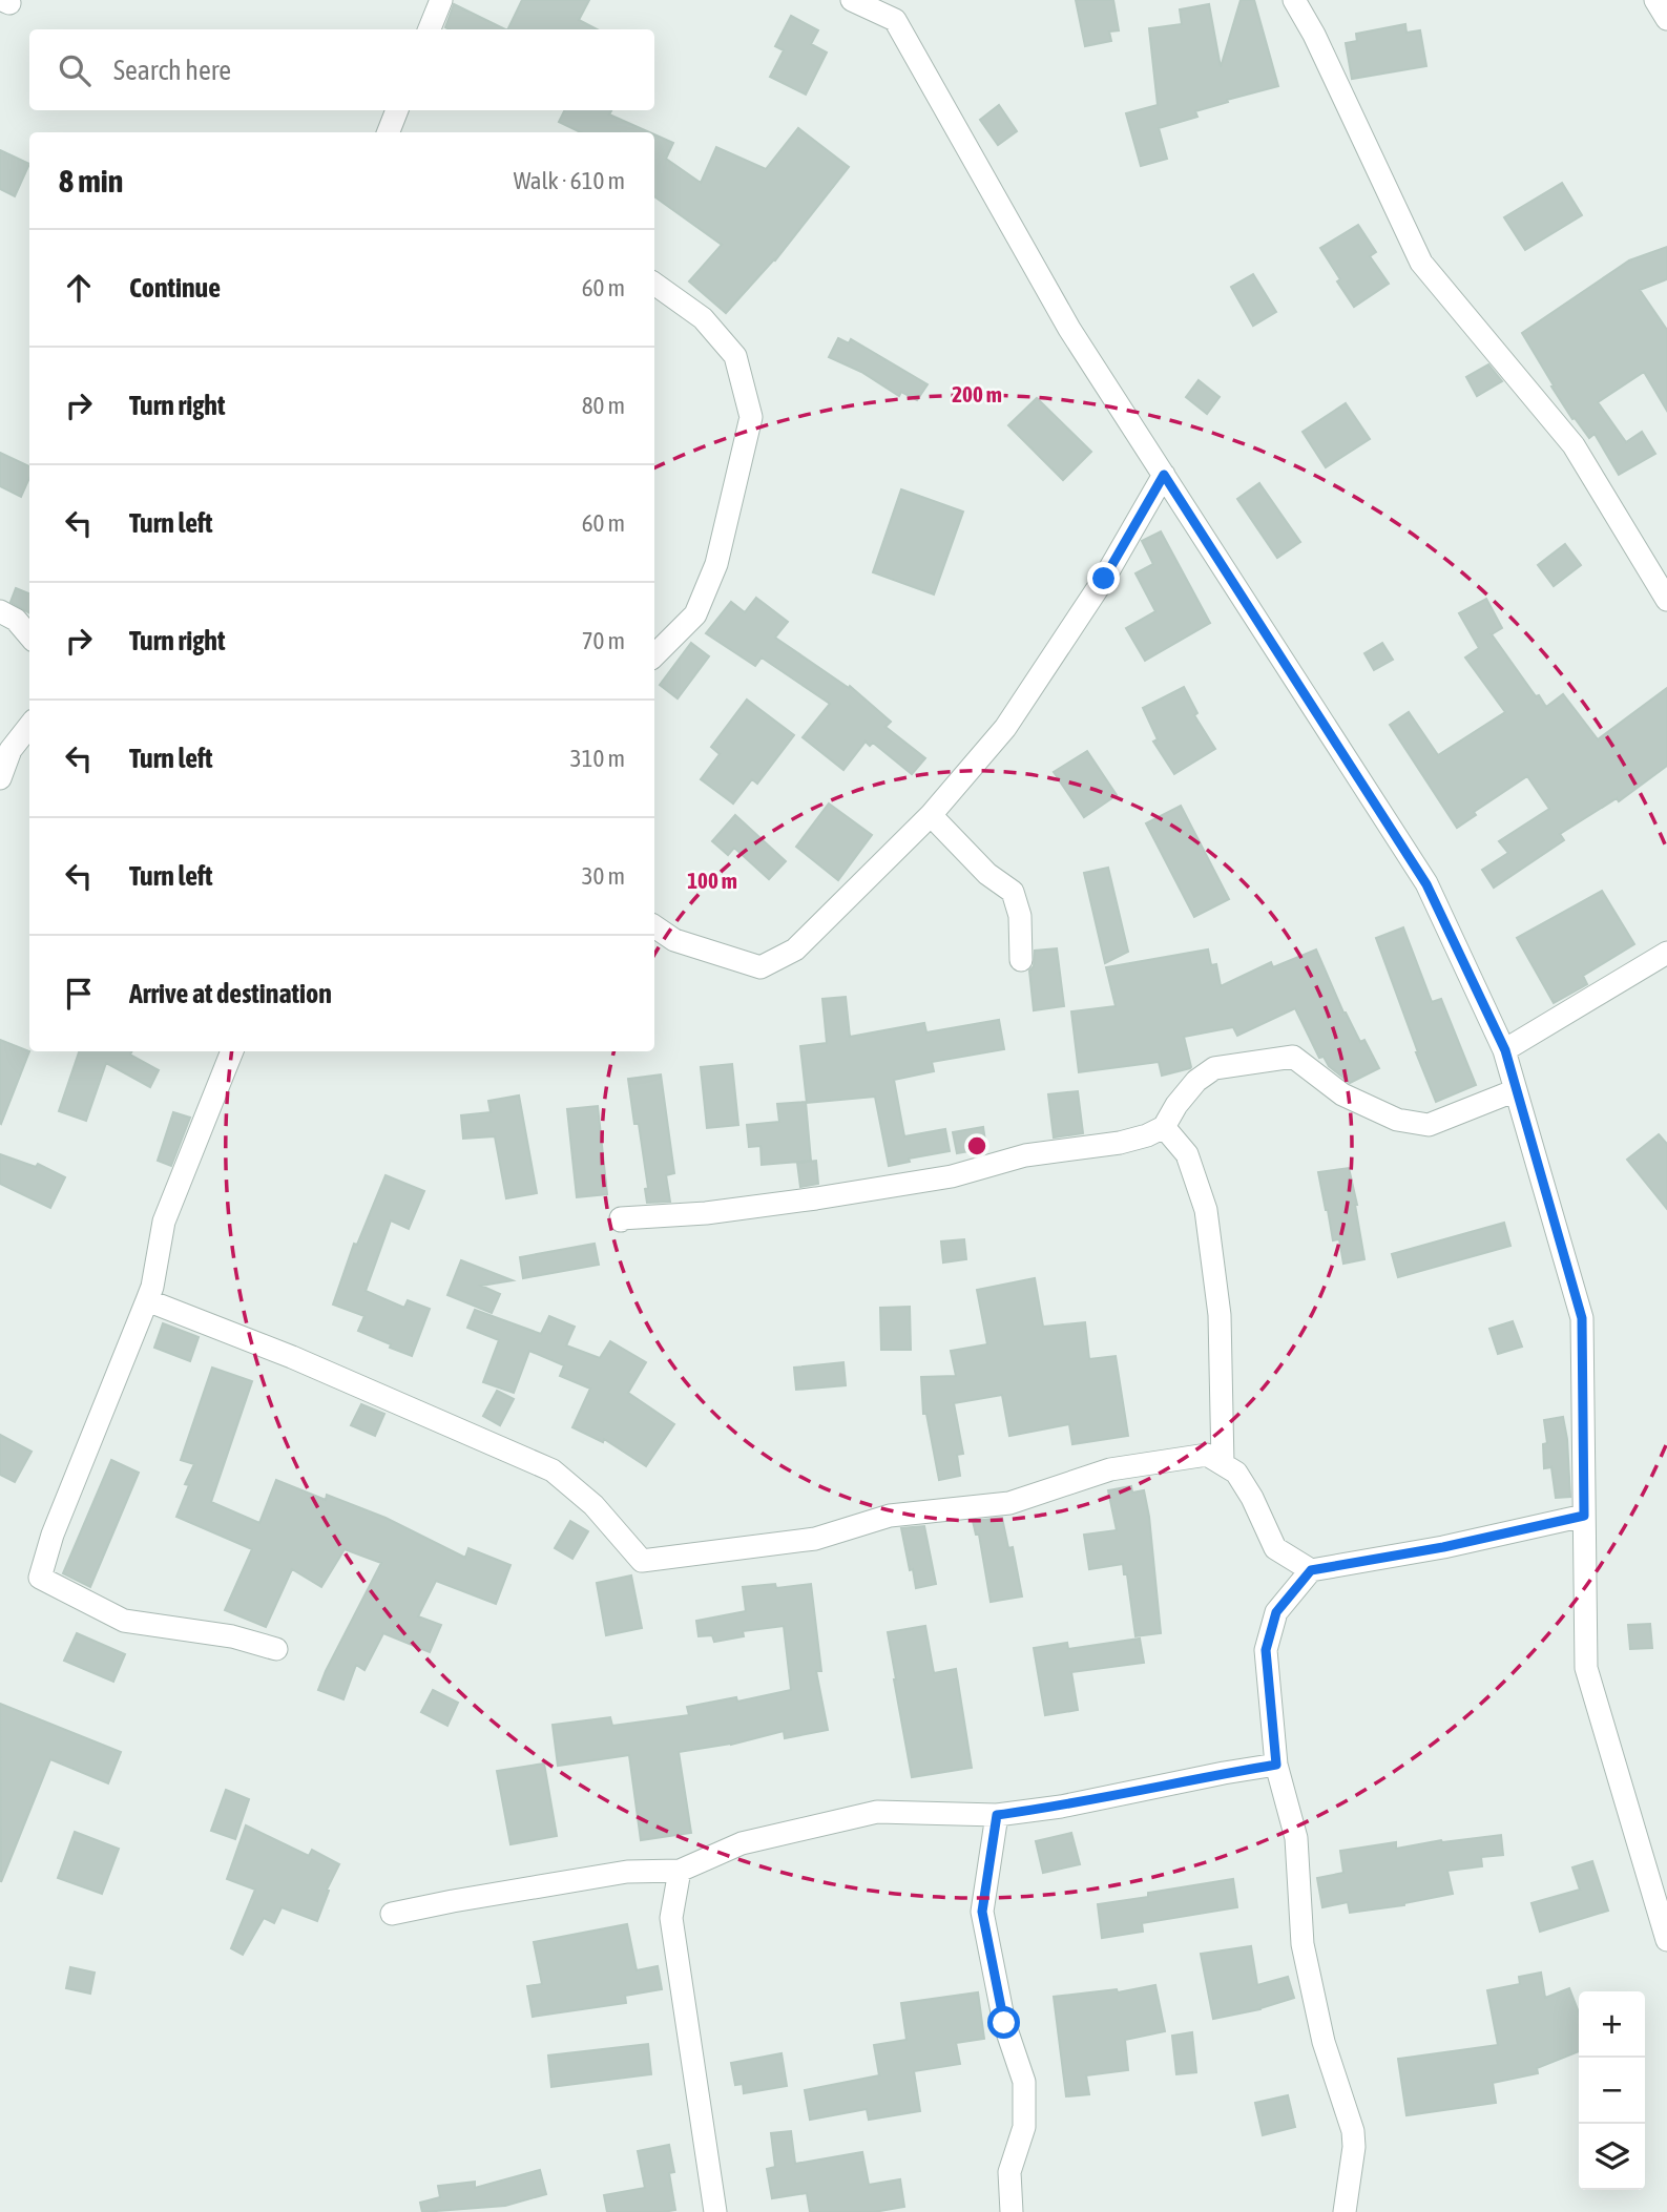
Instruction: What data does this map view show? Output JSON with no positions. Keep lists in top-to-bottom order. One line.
{"page":{"search":"Search here","heading":["8 min","Walk · 610 m"],"list":[["Continue","60 m"],["Turn right","80 m"],["Turn left","60 m"],["Turn right","70 m"],["Turn left","310 m"],["Turn left","30 m"],"Arrive at destination"],"map_buttons":["+","−"]},"rings":["200 m","100 m"]}
